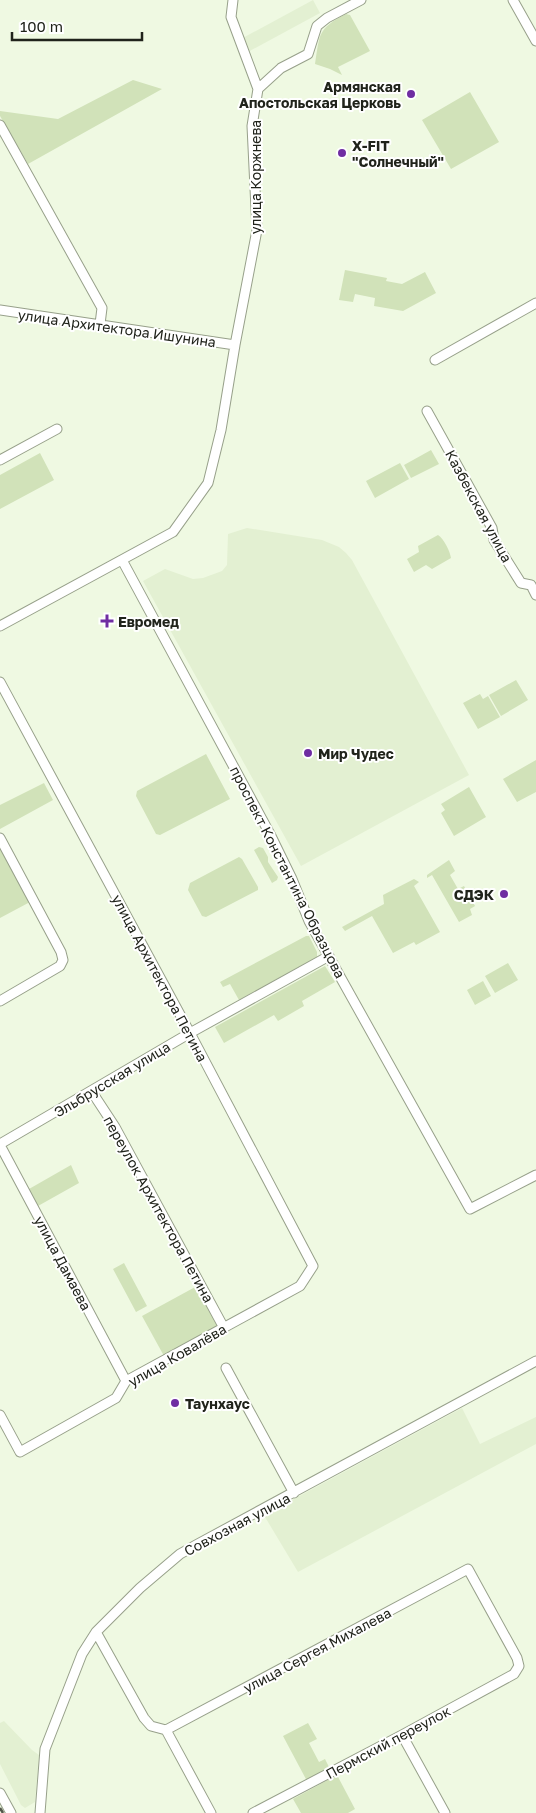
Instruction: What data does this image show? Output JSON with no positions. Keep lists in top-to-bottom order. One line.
{"streets":{"street":["улица Коржнева","улица Архитектора Ишунина","Казбекская улица","проспект Константина Образцова","улица Архитектора Петина","Эльбрусская улица","переулок Архитектора Петина","улица Дамаева","улица Ковалёва","Совхозная улица","улица Сергея Михалева","Пермский переулок"]},"crossings":[["улица Коржнева","улица Архитектора Ишунина"],["улица Коржнева","проспект Константина Образцова"],["проспект Константина Образцова","Эльбрусская улица"],["улица Архитектора Петина","Эльбрусская улица"],["улица Архитектора Петина","улица Ковалёва"],["Эльбрусская улица","переулок Архитектора Петина"],["Эльбрусская улица","улица Дамаева"],["переулок Архитектора Петина","улица Ковалёва"],["улица Дамаева","улица Ковалёва"],["улица Сергея Михалева","Пермский переулок"]],"places":{"other":["Армянская Апостольская Церковь","X-FIT \"Солнечный\"","Мир Чудес","СДЭК","Таунхаус"],"health":["Евромед"]},"scale_bar":"100 m"}
